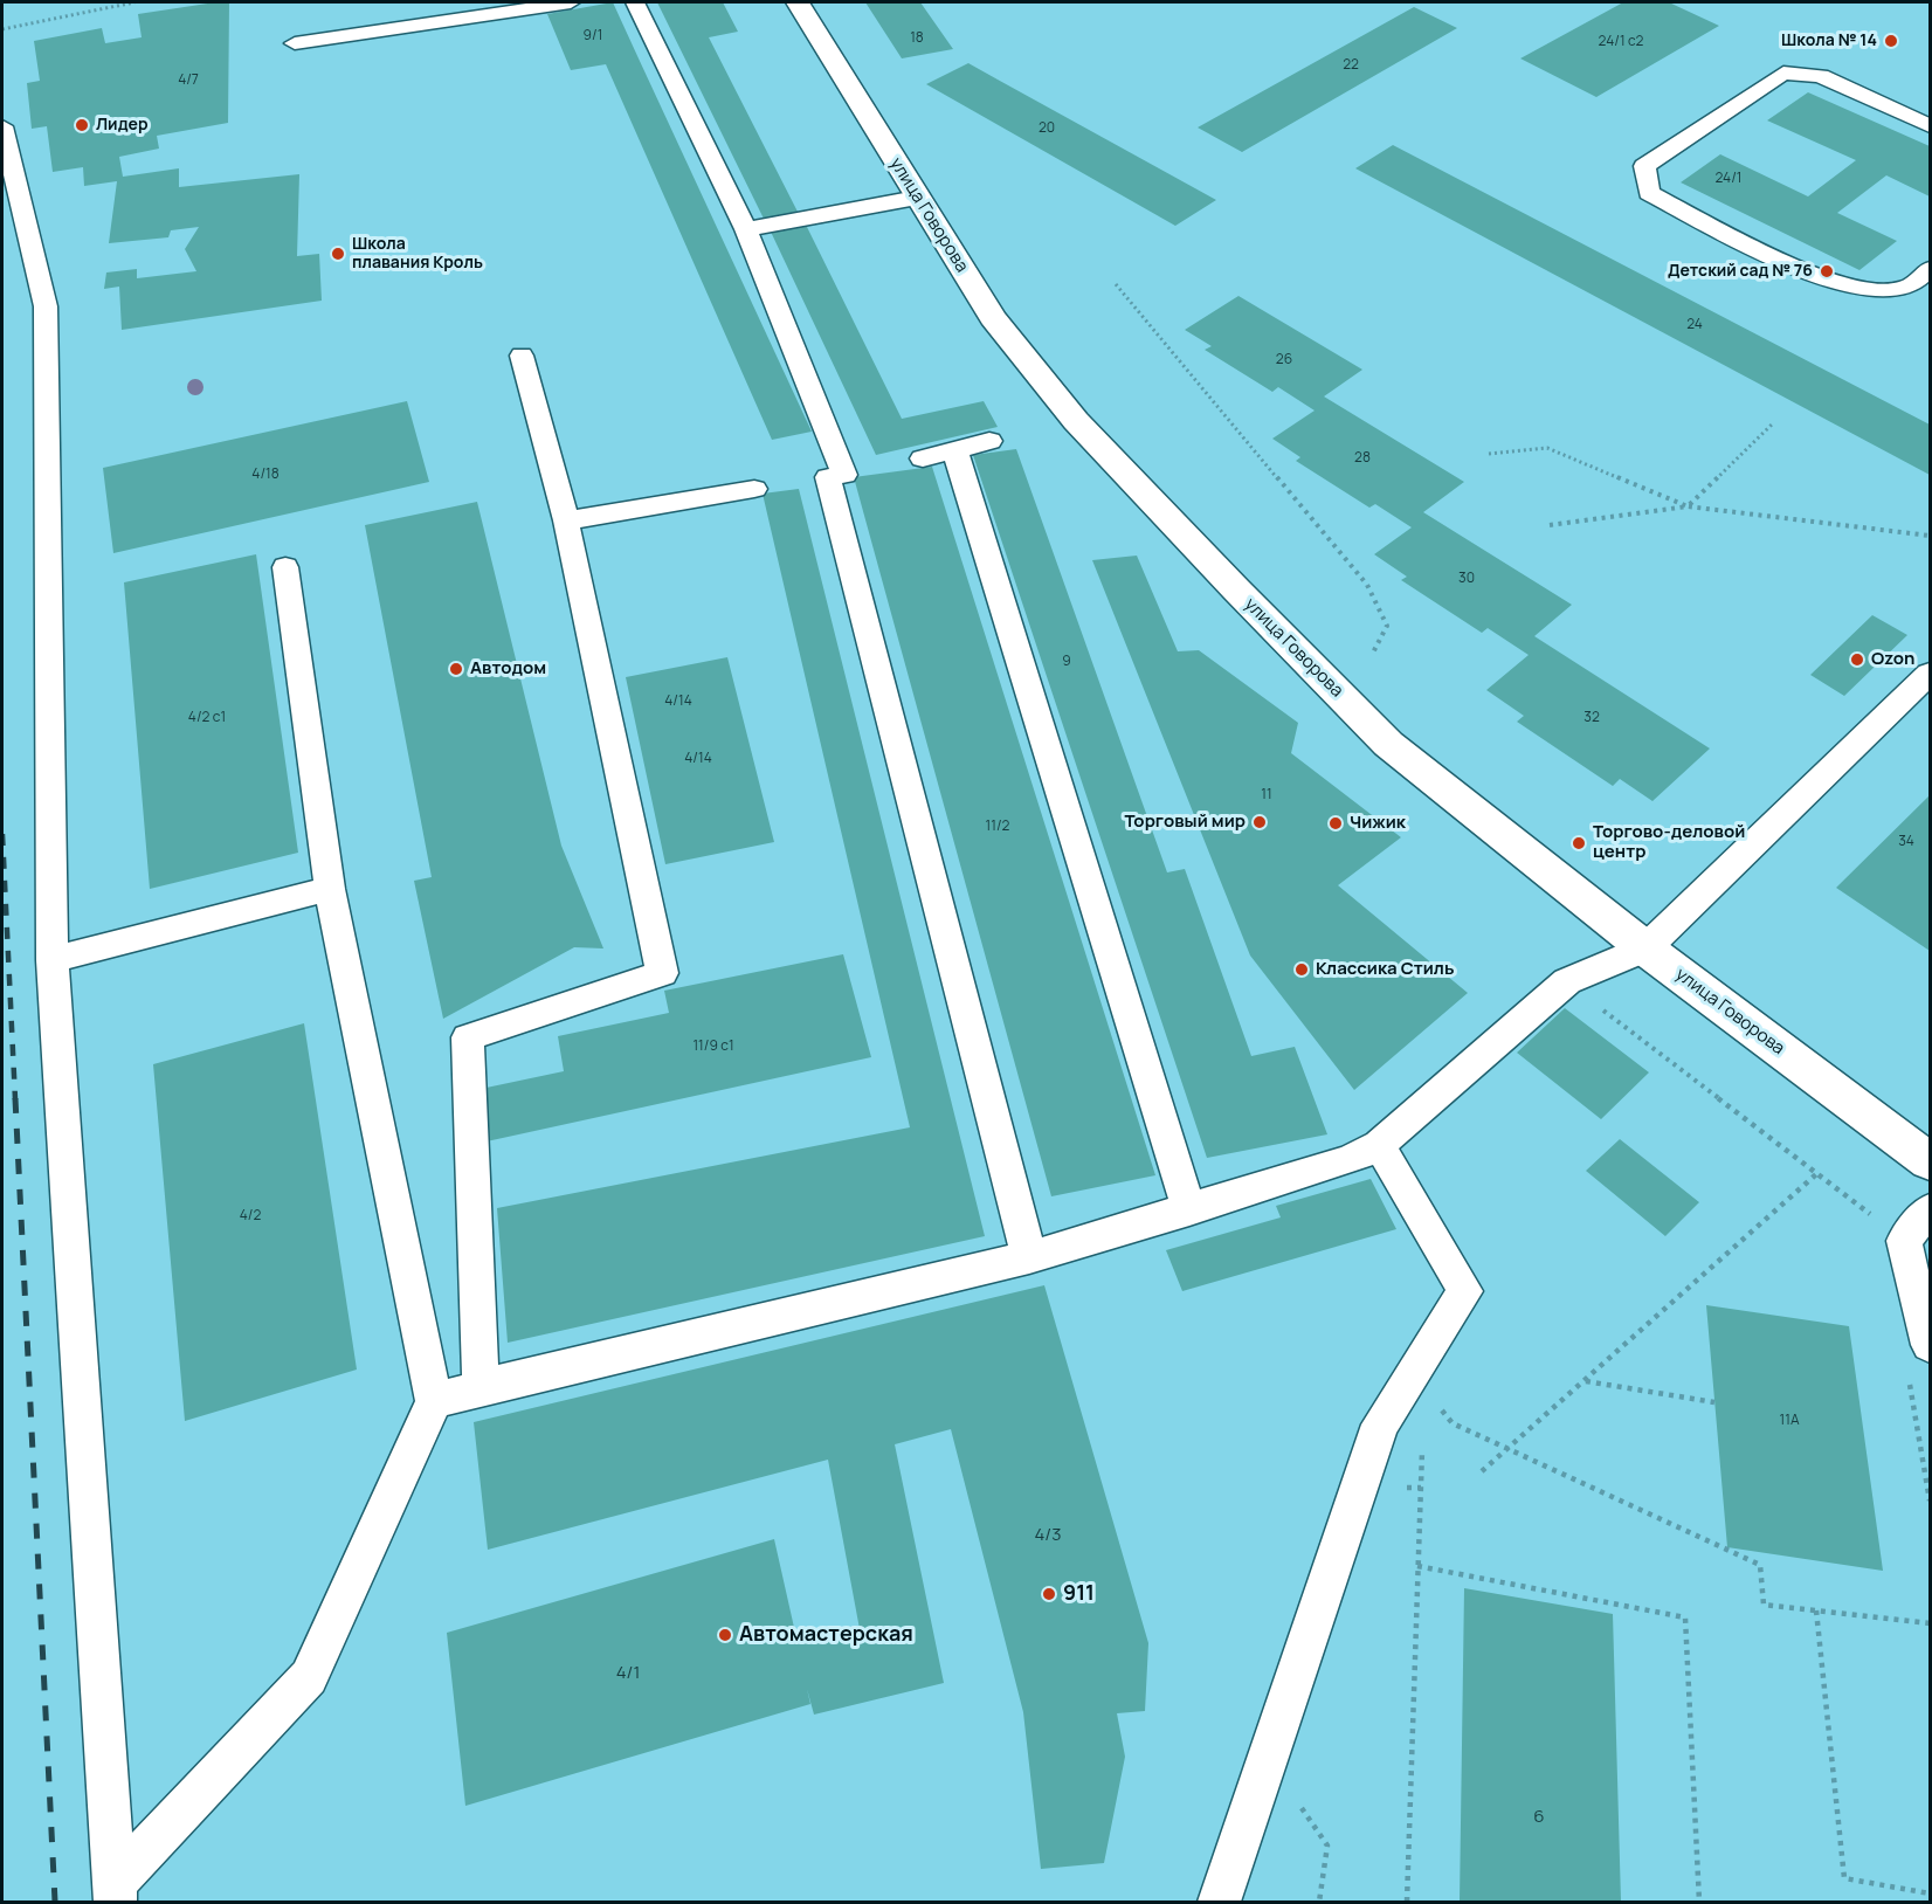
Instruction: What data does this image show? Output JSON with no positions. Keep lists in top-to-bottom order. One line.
{"streets":{"street":["улица Говорова"]},"places":["Школа № 14","Лидер","Школа плавания Кроль","Детский сад № 76","Ozon","Автодом","Торговый мир","Чижик","Торгово-деловой центр","Классика Стиль","911","Автомастерская"],"house_numbers":["9/1","18","24/1 с2","22","4/7","20","24/1","24","26","28","4/18","30","9","4/14","4/2 с1","32","4/14","11","11/2","34","11/9 с1","4/2","11А","4/3","4/1","6"]}
